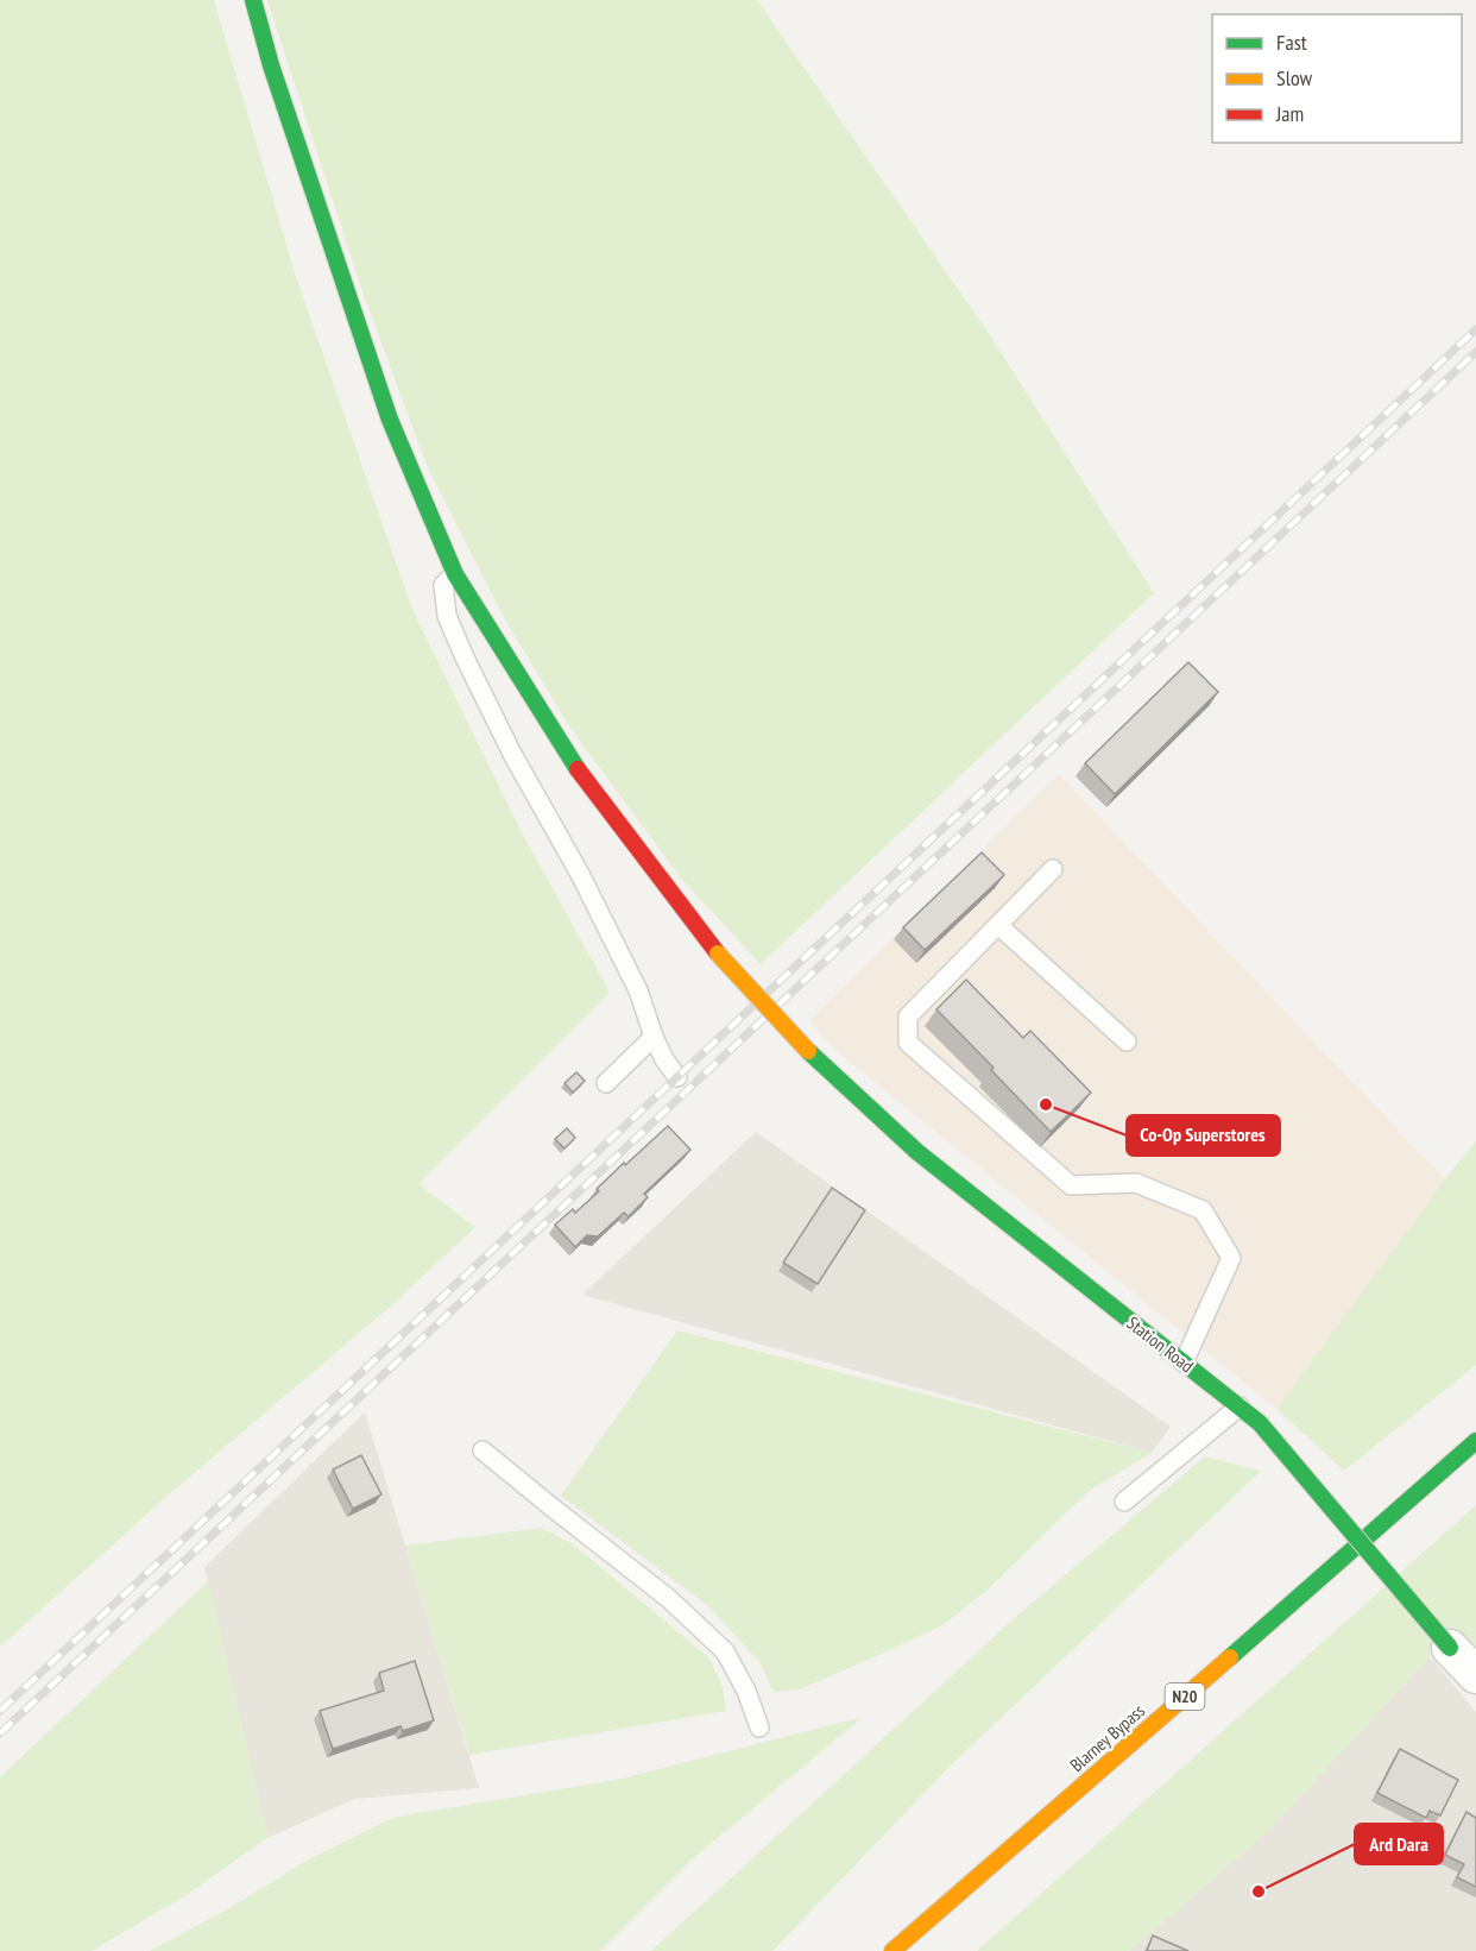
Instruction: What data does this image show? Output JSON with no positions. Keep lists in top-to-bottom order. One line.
{"streets":{"main road":["Station Road","N20","Blarney Bypass"]},"places":["Co-Op Superstores","Ard Dara"],"legend":["Fast","Slow","Jam"]}
